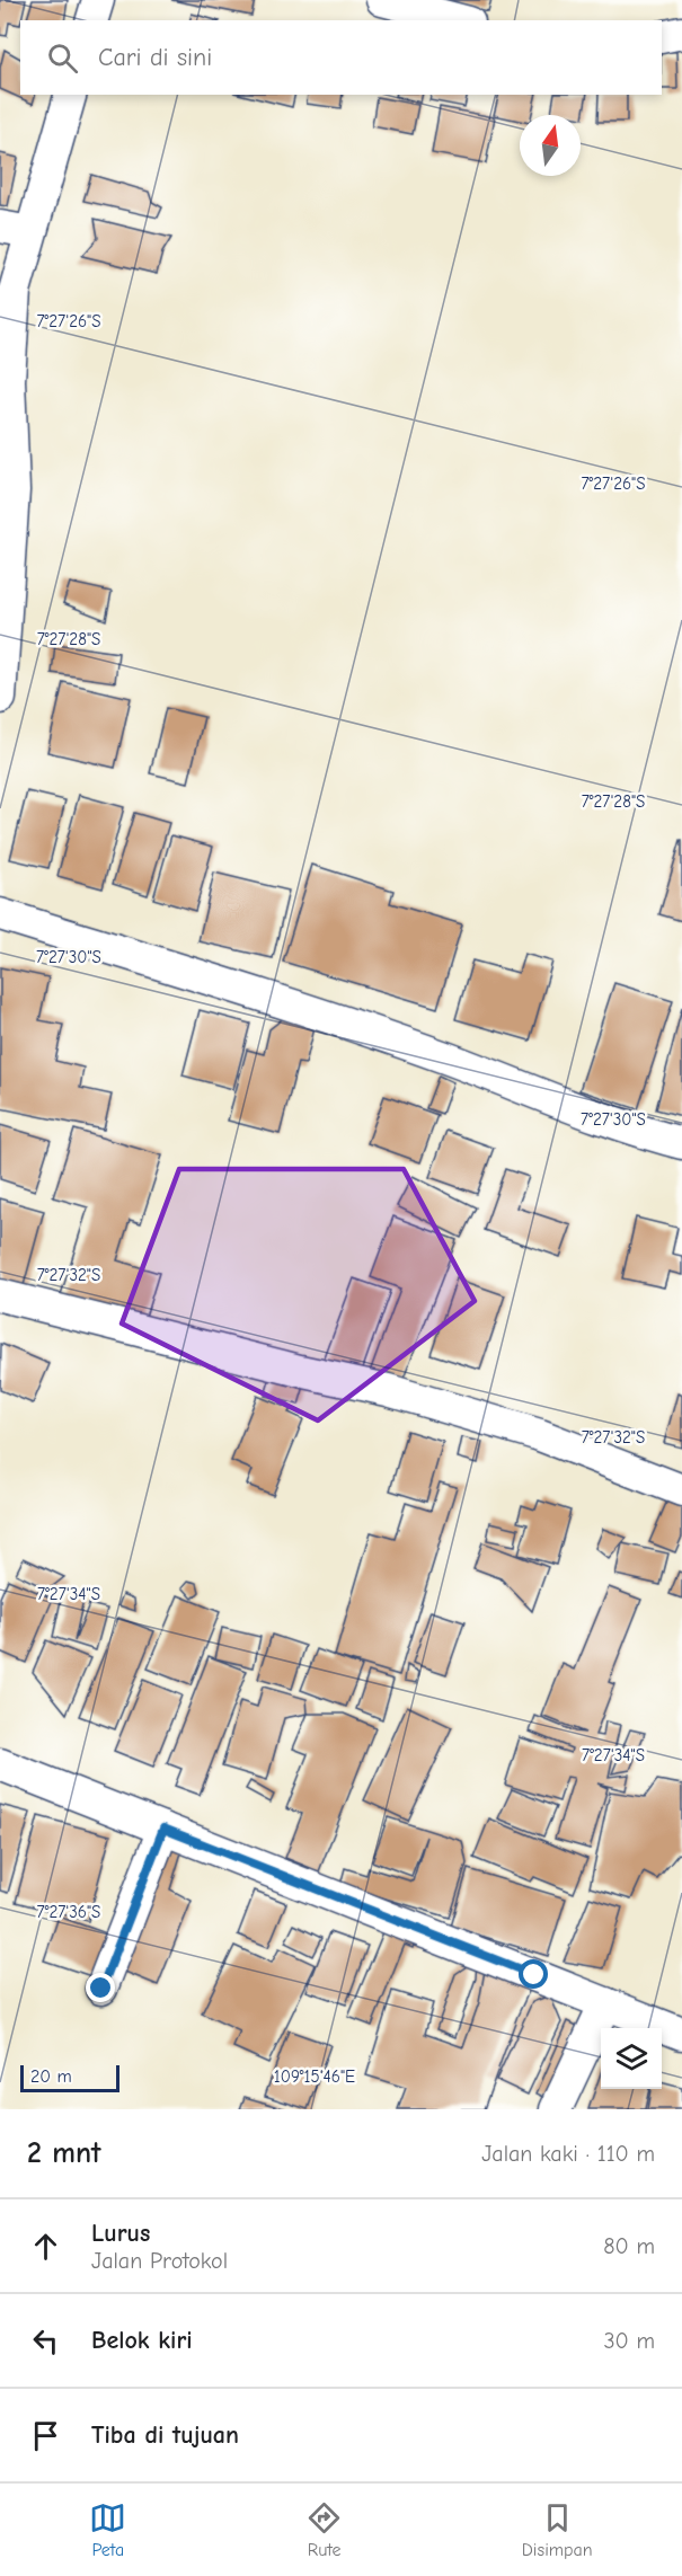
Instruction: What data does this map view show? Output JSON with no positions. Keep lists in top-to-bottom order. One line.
{"scale_bar":"20 m","north":"top","page":{"search":"Cari di sini","scale":"20 m","heading":["2 mnt","Jalan kaki · 110 m"],"list":[["Lurus","Jalan Protokol","80 m"],["Belok kiri","30 m"],"Tiba di tujuan"],"nav":["Peta","Rute","Disimpan"]},"coordinates":["7°27'26\"S","7°27'28\"S","7°27'30\"S","7°27'32\"S","7°27'34\"S","7°27'36\"S","109°15'46\"E"]}
